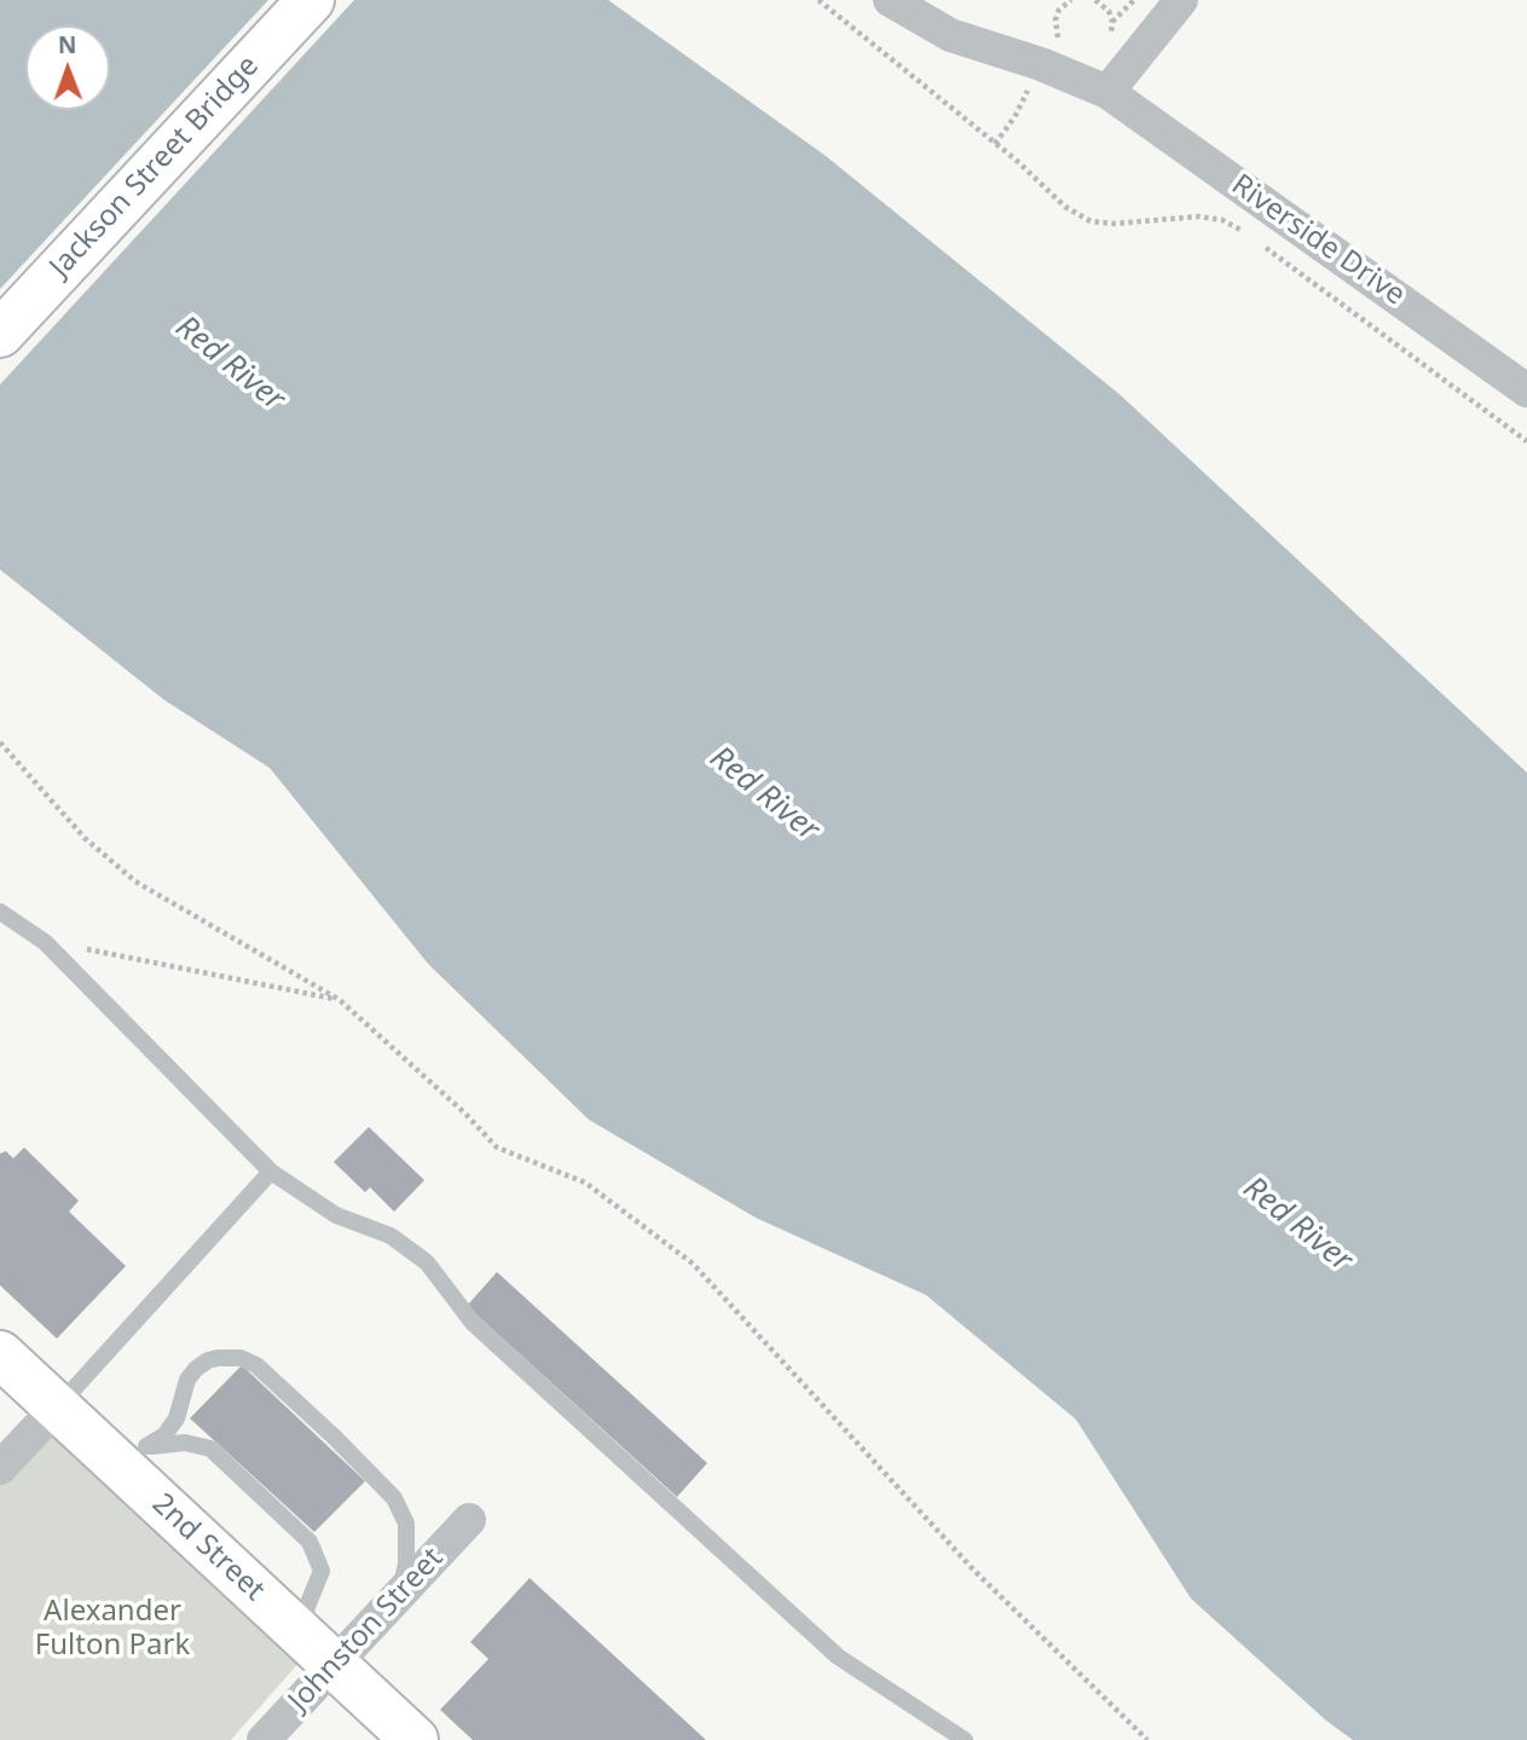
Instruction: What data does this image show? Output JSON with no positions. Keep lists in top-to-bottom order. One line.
{"streets":{"main road":["Jackson Street Bridge","2nd Street"],"street":["Riverside Drive","Johnston Street"]},"crossings":[["2nd Street","Johnston Street"]],"water":["Red River"],"parks":["Alexander Fulton Park"],"north":"top"}
